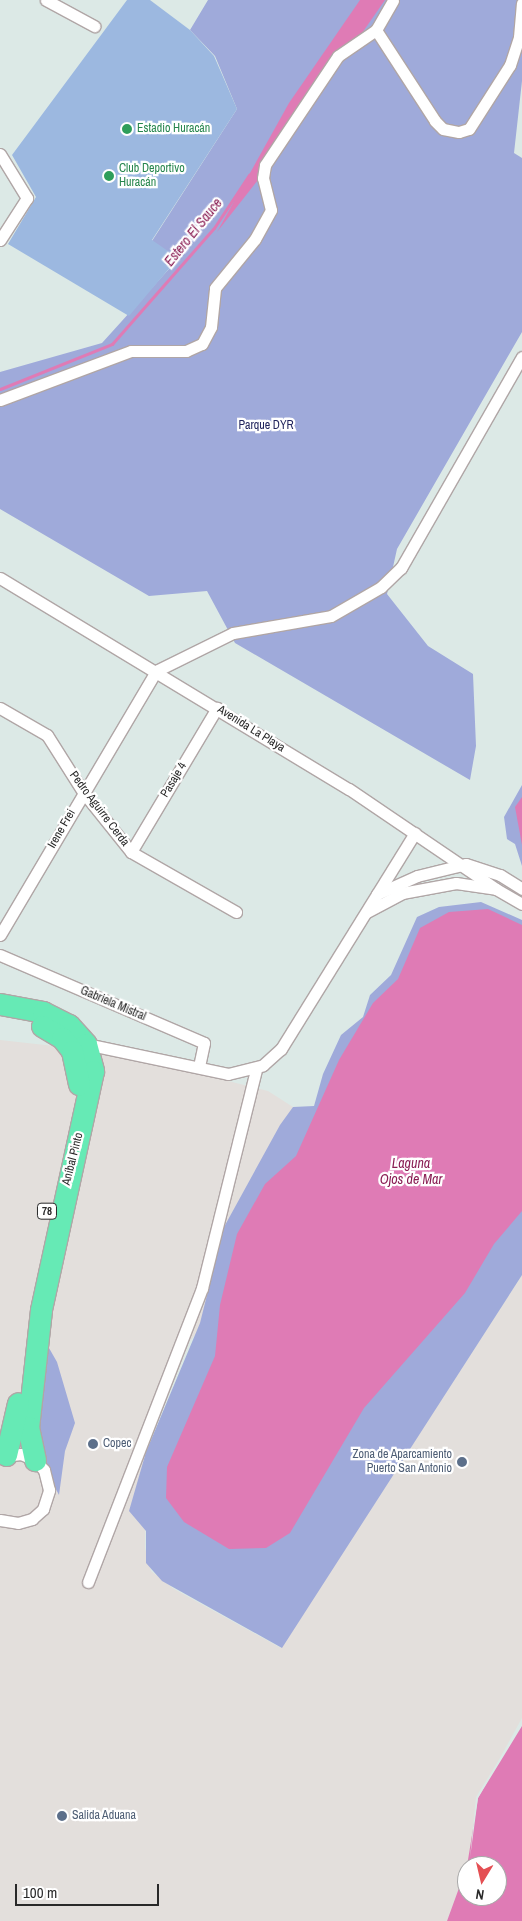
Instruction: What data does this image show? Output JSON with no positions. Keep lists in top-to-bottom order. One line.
{"streets":{"highway":["Aníbal Pinto","78"],"street":["Avenida La Playa","Pasaje 4","Pedro Aguirre Cerda","Irene Frei","Gabriela Mistral"]},"crossings":[["Avenida La Playa","Pasaje 4"],["Avenida La Playa","Irene Frei"],["Pasaje 4","Pedro Aguirre Cerda"],["Pedro Aguirre Cerda","Irene Frei"]],"water":["Estero El Sauce","Laguna Ojos de Mar"],"parks":["Parque DYR"],"places":["Estadio Huracán","Club Deportivo Huracán","Copec","Zona de Aparcamiento Puerto San Antonio","Salida Aduana"],"scale_bar":"100 m","north":"bottom"}
